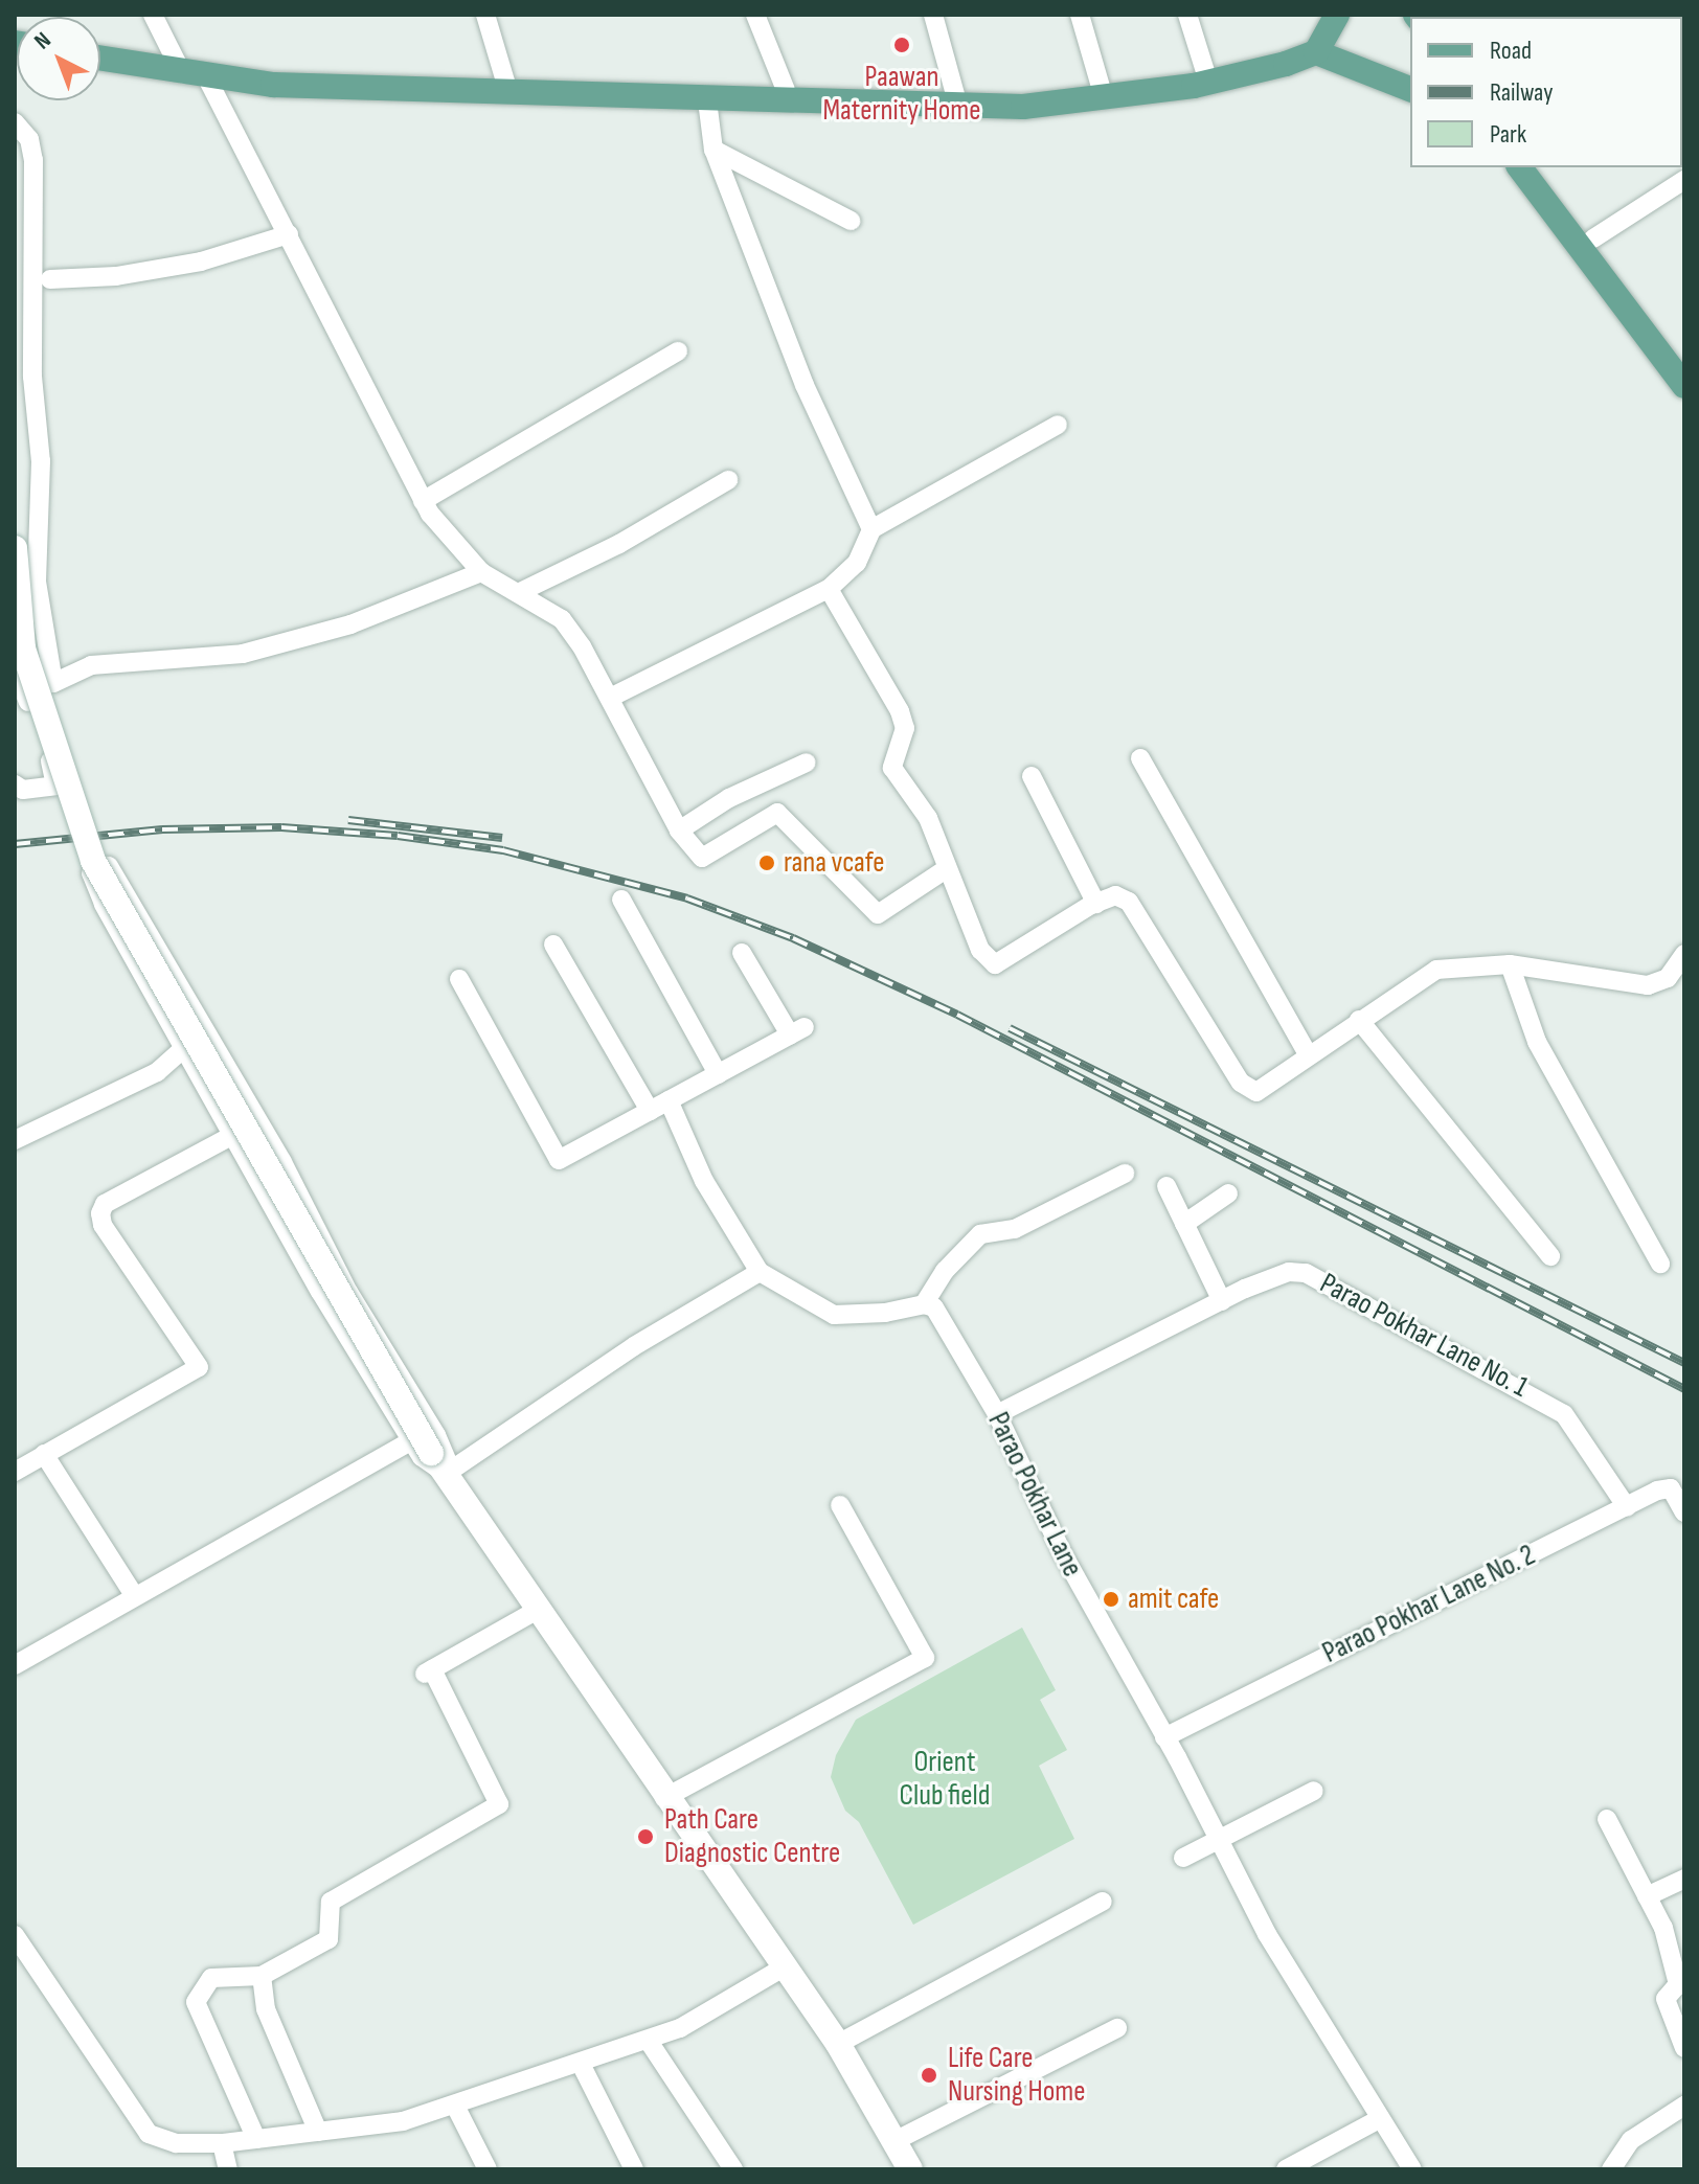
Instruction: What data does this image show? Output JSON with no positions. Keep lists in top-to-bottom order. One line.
{"streets":{"street":["Parao Pokhar Lane No. 1","Parao Pokhar Lane","Parao Pokhar Lane No. 2"]},"crossings":[["Parao Pokhar Lane No. 1","Parao Pokhar Lane"],["Parao Pokhar Lane No. 1","Parao Pokhar Lane No. 2"],["Parao Pokhar Lane","Parao Pokhar Lane No. 2"]],"parks":["Orient Club field"],"places":["Paawan Maternity Home","rana vcafe","amit cafe","Path Care Diagnostic Centre","Life Care Nursing Home"],"legend":["Road","Railway","Park"],"north":"top left"}
